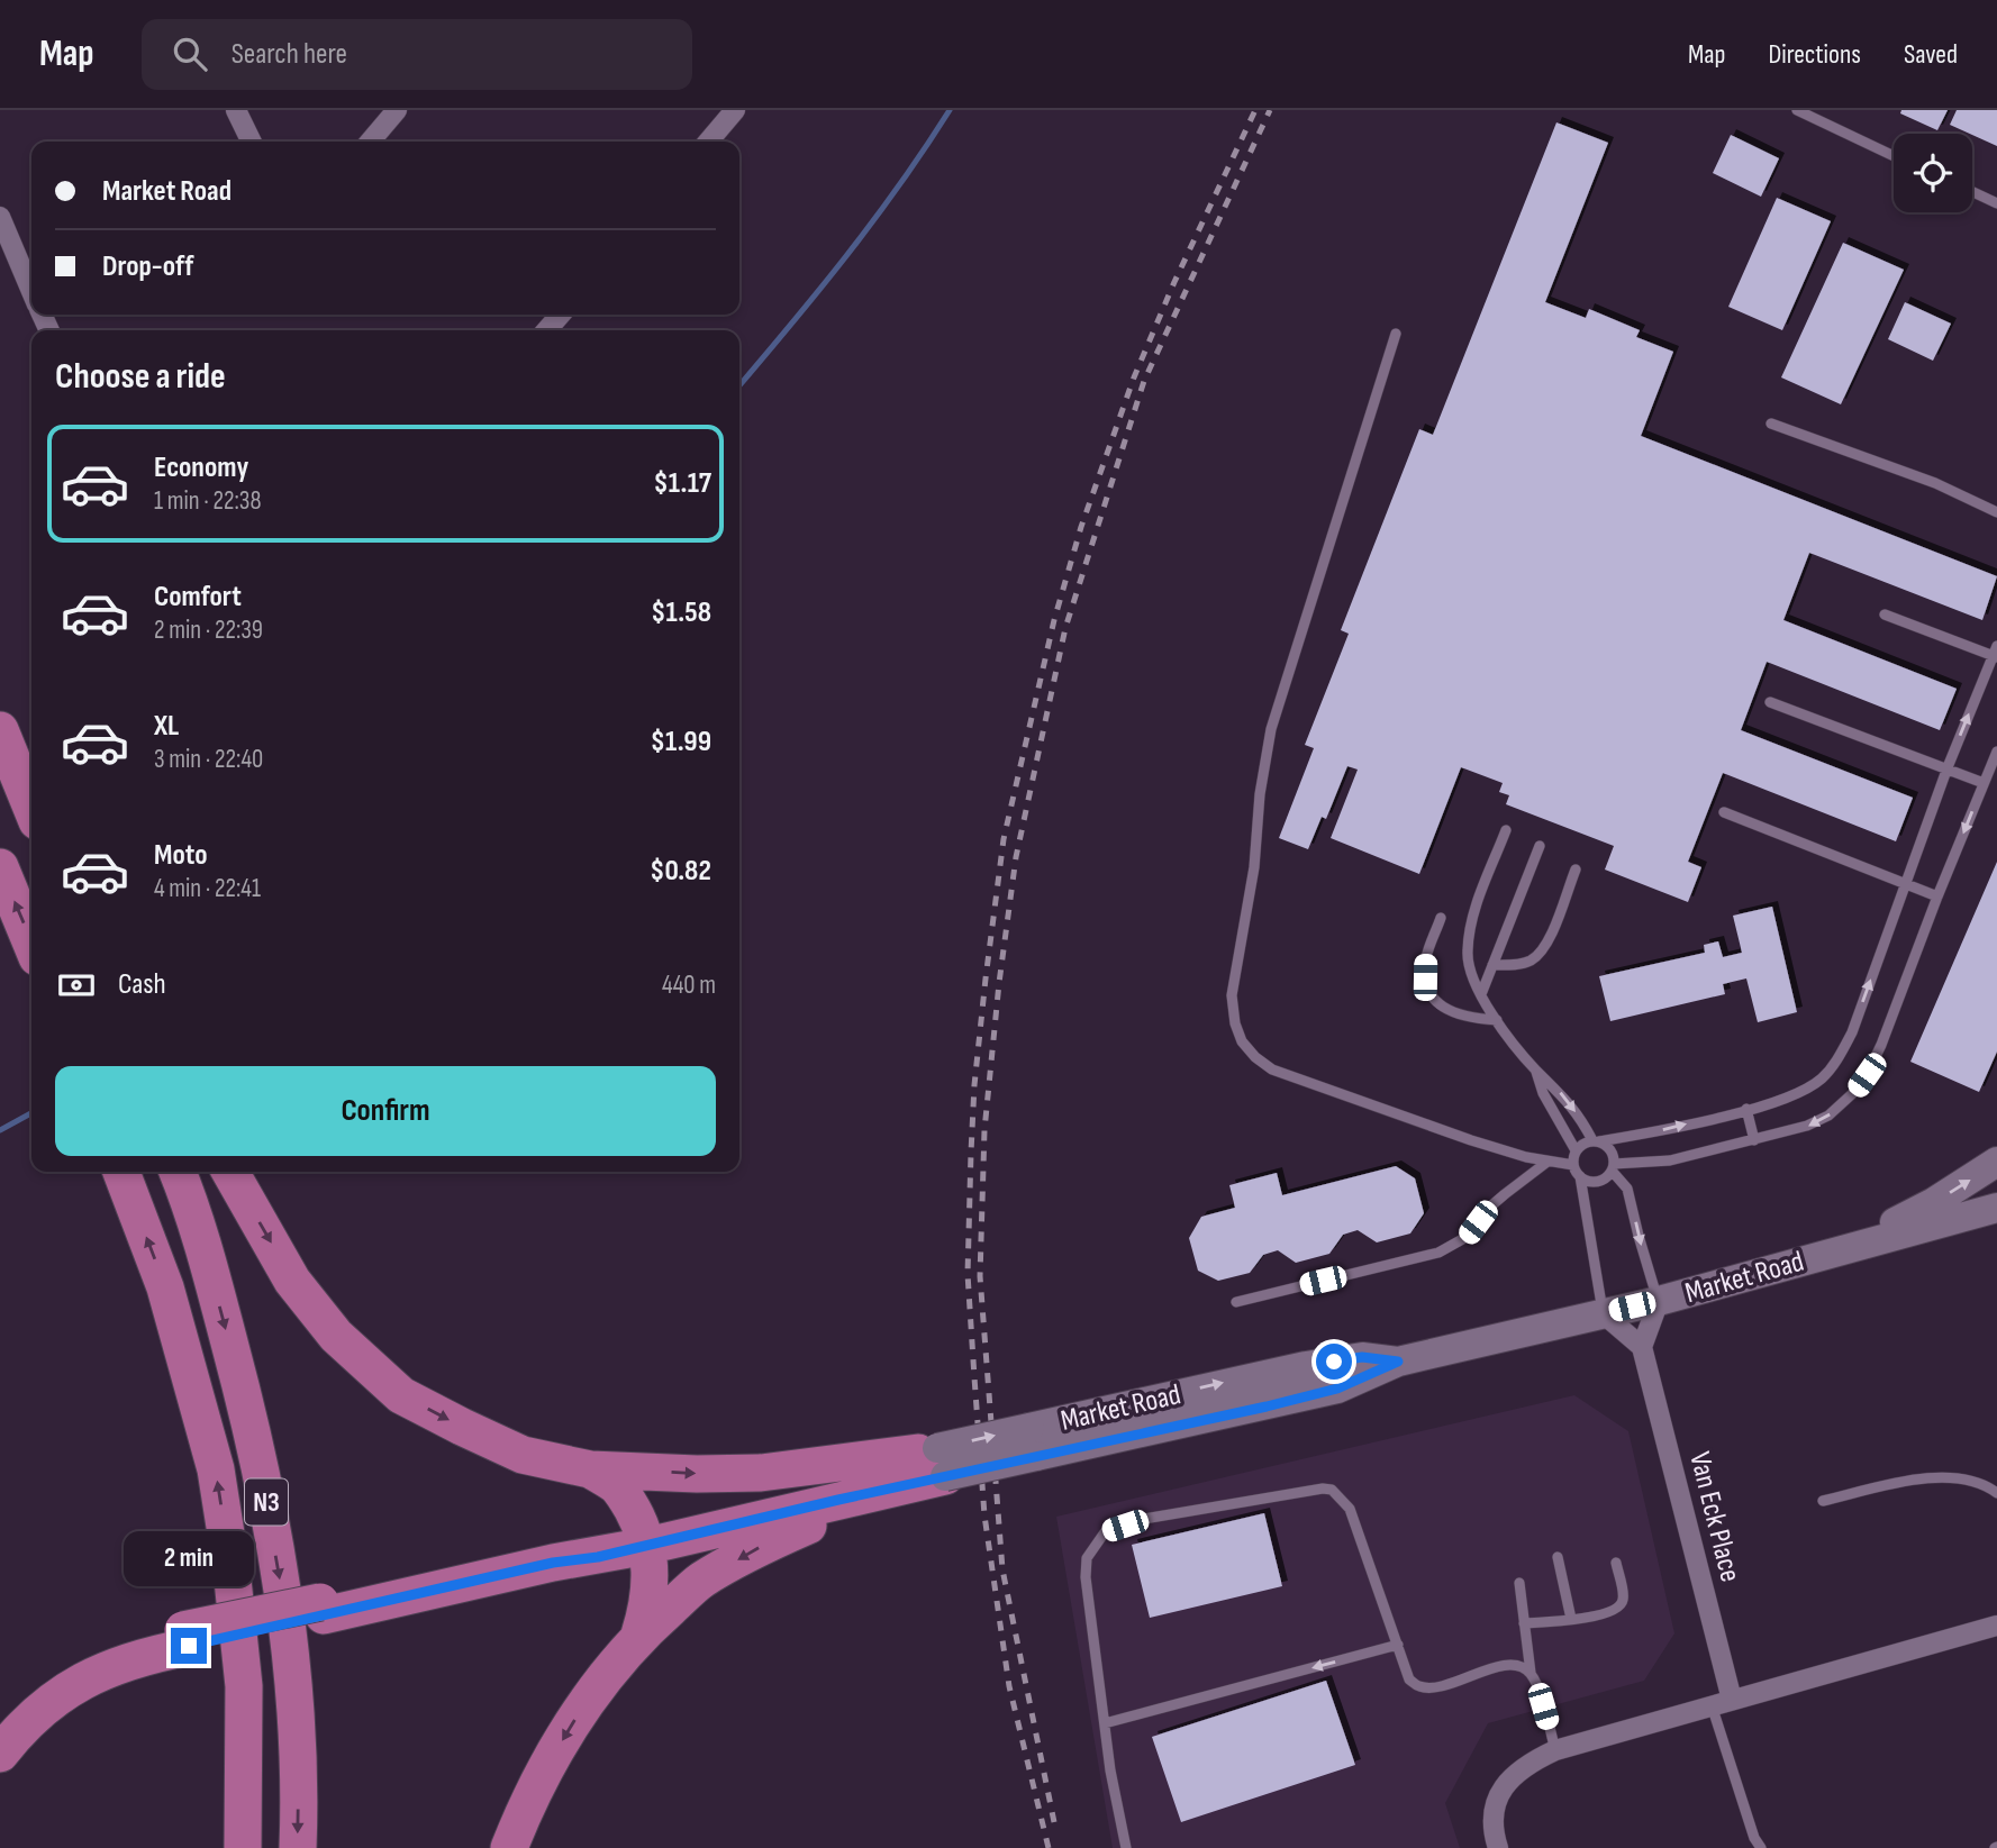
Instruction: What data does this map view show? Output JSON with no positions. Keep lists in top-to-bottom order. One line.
{"streets":{"highway":["N3"],"street":["Market Road","Van Eck Place"]},"page":{"header":"Map","search":"Search here","nav":["Map","Directions","Saved"],"banner":["Market Road","Drop-off"],"heading":"Choose a ride","list":[{"name":"Economy","note":"1 min · 22:38","value":"$1.17"},{"name":"Comfort","note":"2 min · 22:39","value":"$1.58"},{"name":"XL","note":"3 min · 22:40","value":"$1.99"},{"name":"Moto","note":"4 min · 22:41","value":"$0.82"}],"pay":["Cash","440 m"],"buttons":"Confirm","bubble":"2 min"}}
